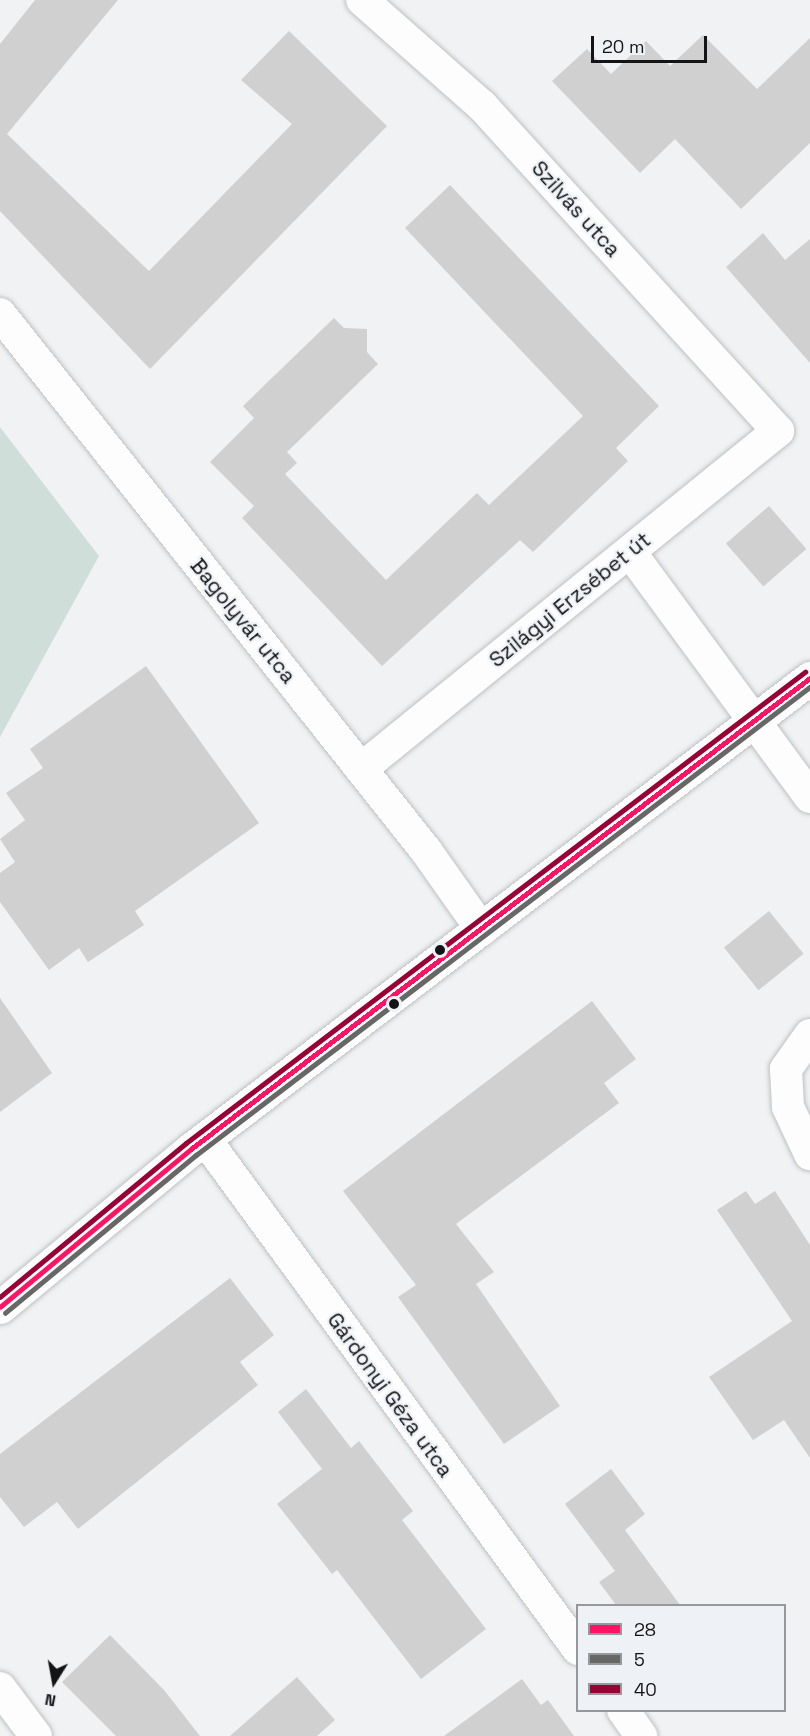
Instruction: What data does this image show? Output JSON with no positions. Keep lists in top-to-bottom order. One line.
{"streets":{"street":["Szilvás utca","Szilágyi Erzsébet út","Bagolyvár utca","Gárdonyi Géza utca"]},"crossings":[["Szilvás utca","Szilágyi Erzsébet út"],["Szilágyi Erzsébet út","Bagolyvár utca"]],"lines":["transit line 40","transit line 28","transit line 5"],"legend":["28","5","40"],"scale_bar":"20 m","north":"bottom"}
